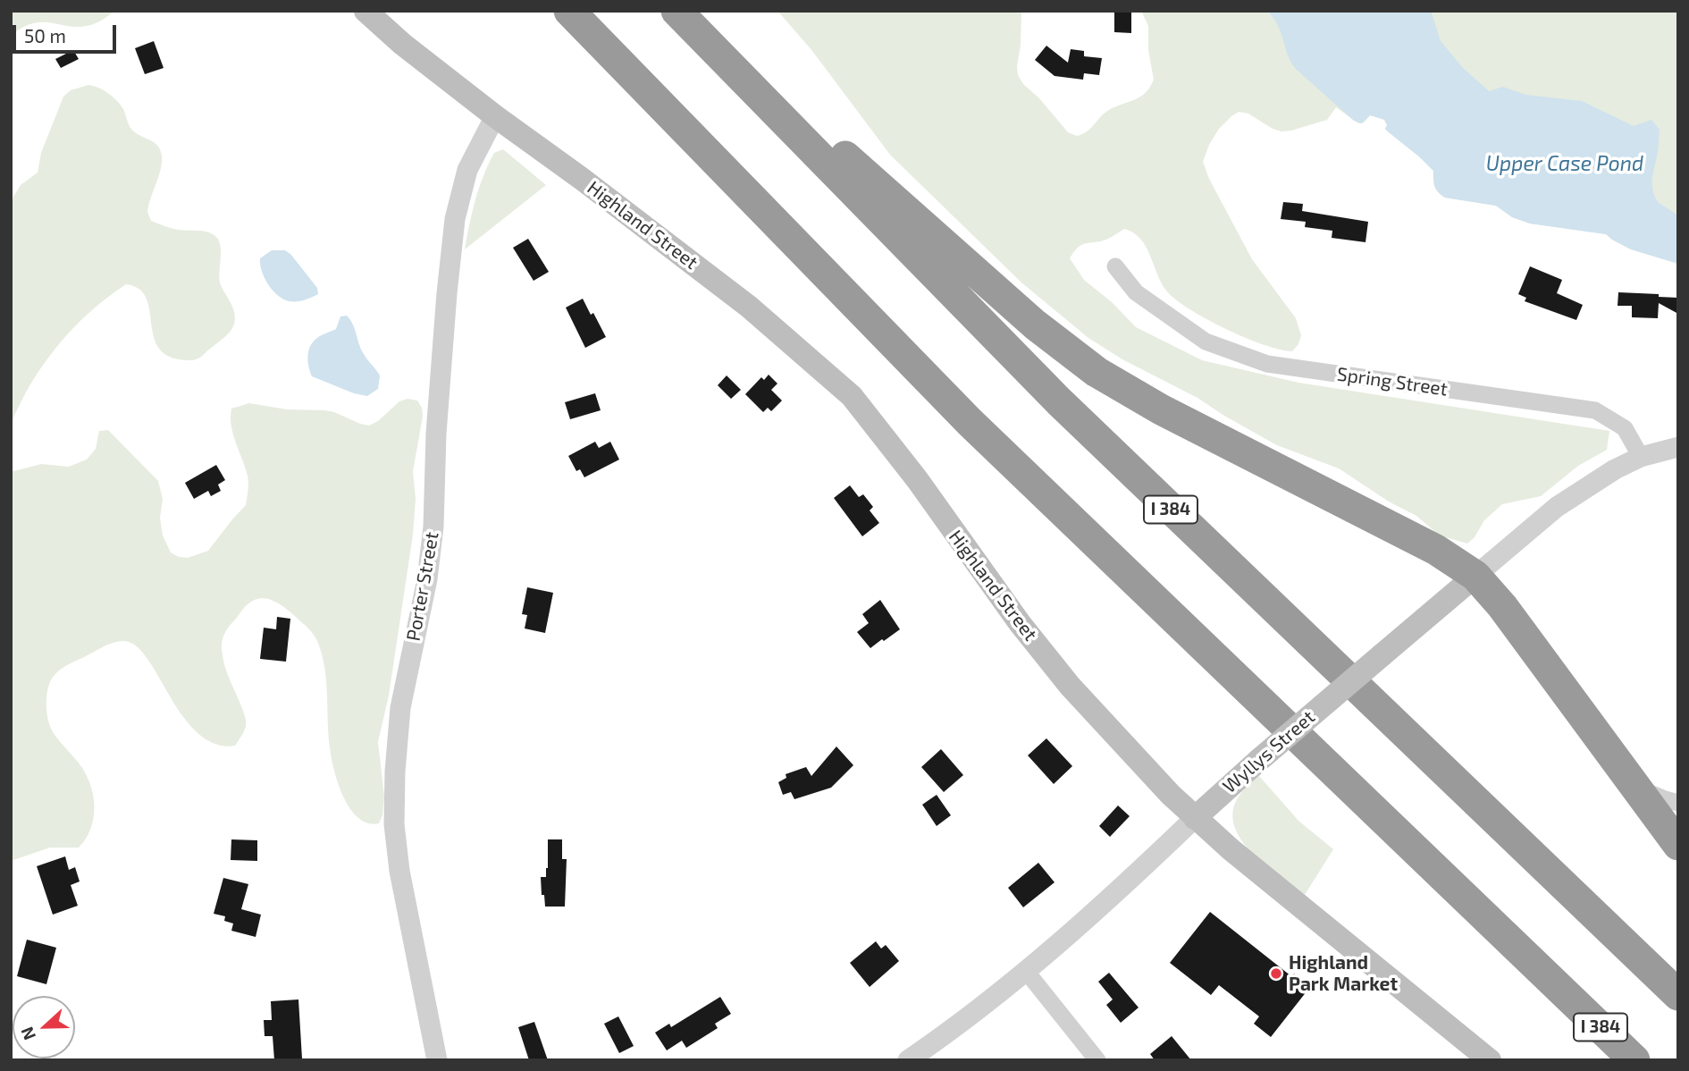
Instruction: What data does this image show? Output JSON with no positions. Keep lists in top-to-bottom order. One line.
{"streets":{"highway":["I 384"],"main road":["Highland Street","Wyllys Street"],"street":["Spring Street","Porter Street"]},"crossings":[["Highland Street","Porter Street"],["Highland Street","Wyllys Street"],["Spring Street","Wyllys Street"]],"water":["Upper Case Pond"],"places":["Highland Park Market"],"scale_bar":"50 m","north":"left"}
